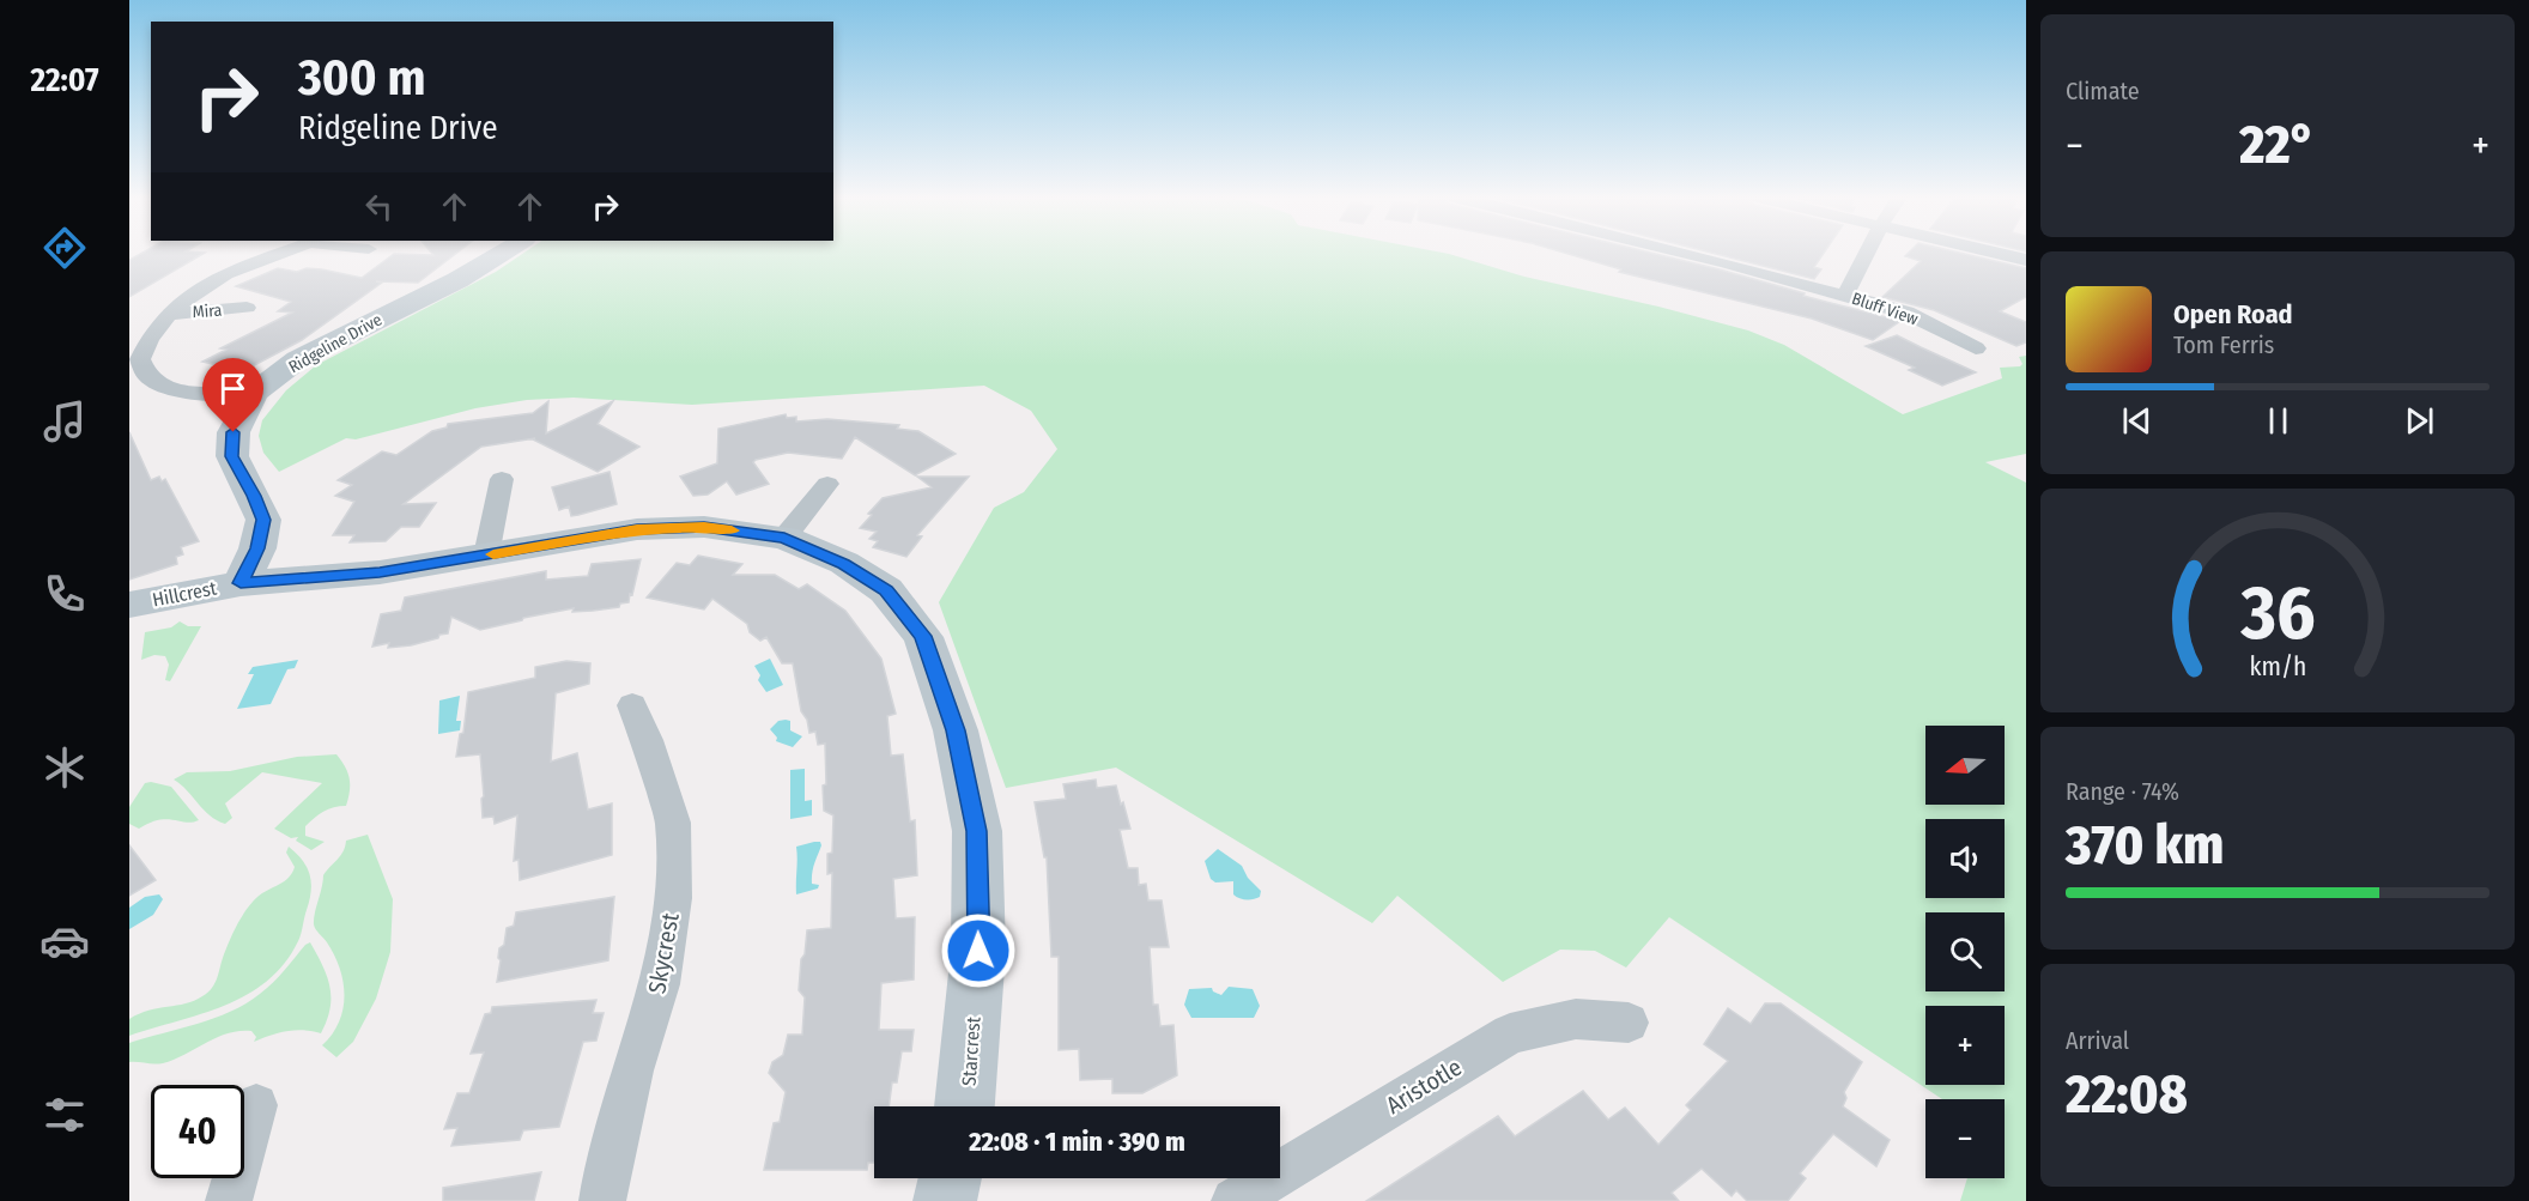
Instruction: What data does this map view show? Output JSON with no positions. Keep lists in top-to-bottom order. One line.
{"streets":{"street":["Bluff View","Mira","Ridgeline Drive","Hillcrest","Skycrest","Starcrest","Aristotle"]},"crossings":[["Ridgeline Drive","Hillcrest"],["Ridgeline Drive","Starcrest"],["Hillcrest","Starcrest"]],"north":"left","page":{"tabs":"22:07","tile":["Climate",["Range · 74%","370 km"],["Arrival","22:08"]],"turn":["300 m","Ridgeline Drive"],"heat":["−","22°","+"],"song":["Open Road","Tom Ferris"],"map_buttons":["+","−"],"limit":"40","trip":"22:08 · 1 min · 390 m","gauge":["36","km/h"]}}
